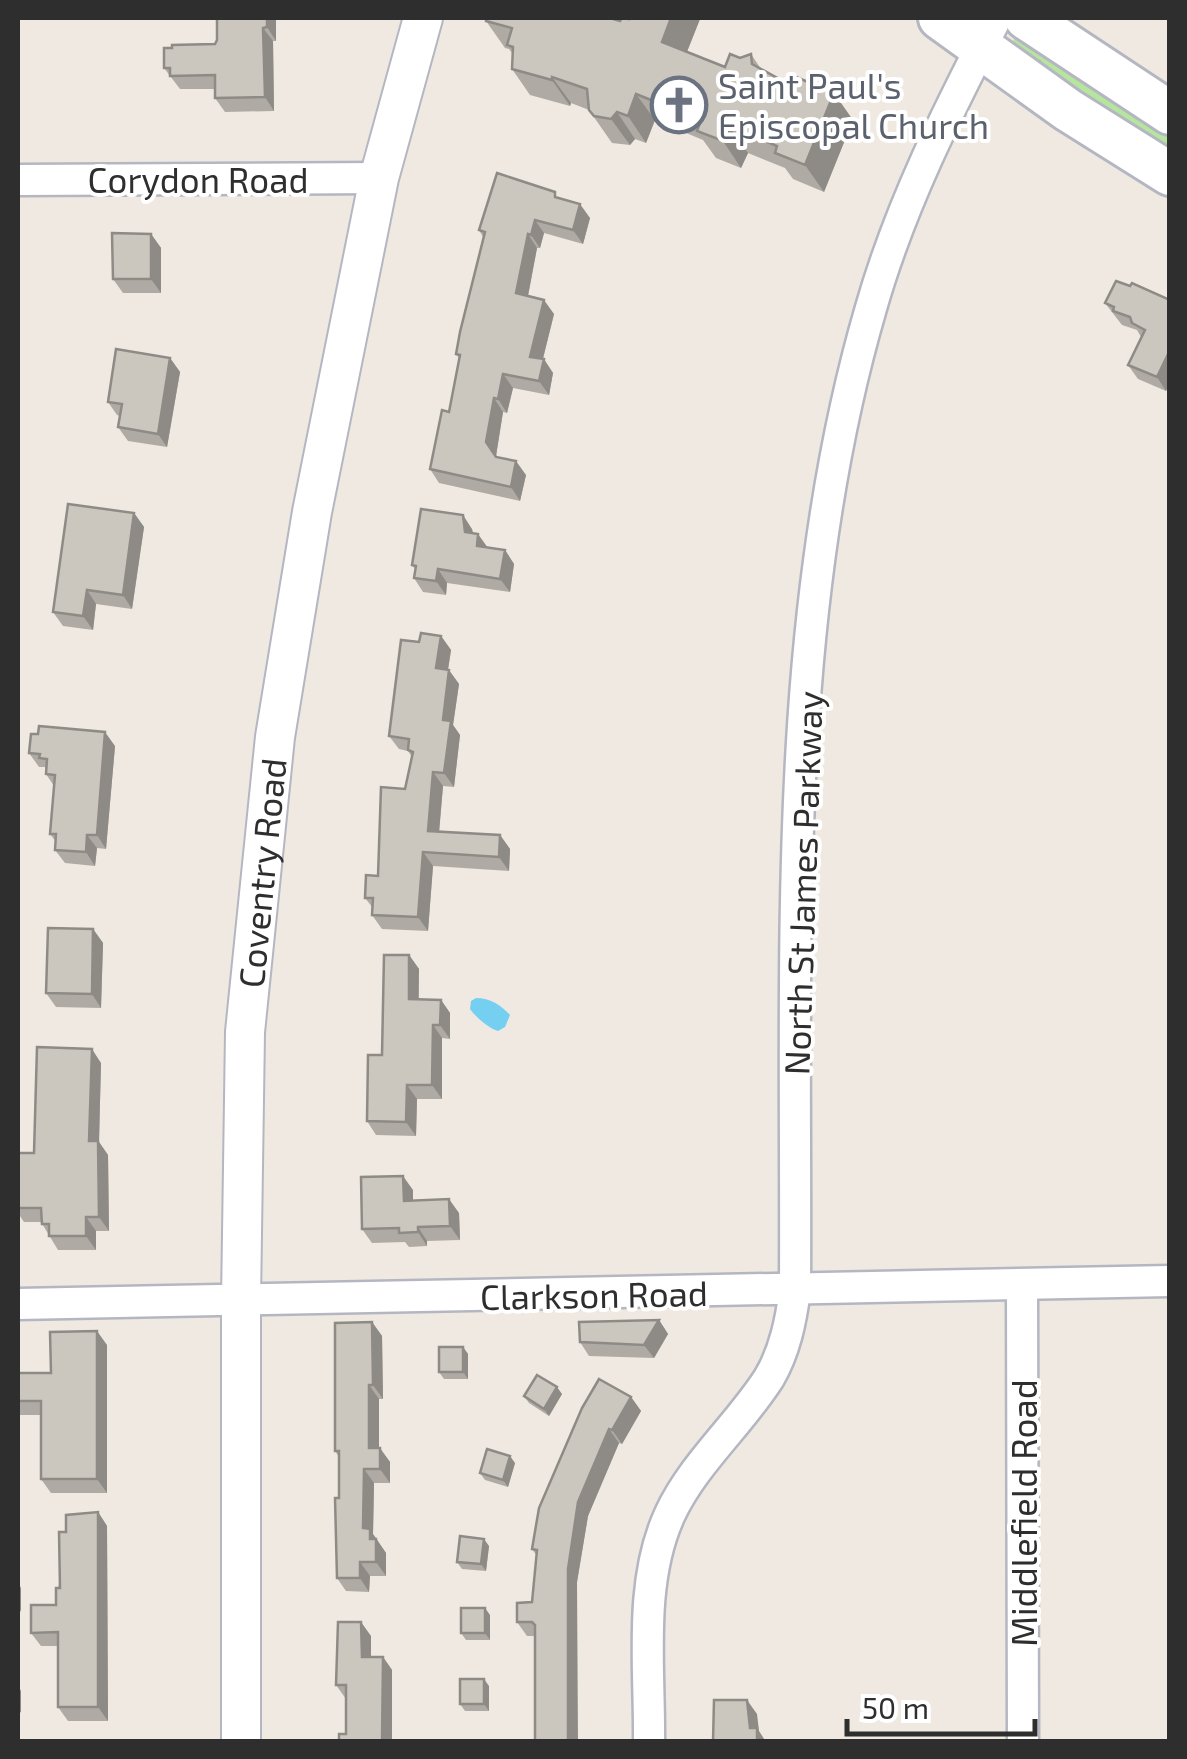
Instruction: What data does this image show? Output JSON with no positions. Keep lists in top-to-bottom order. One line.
{"streets":{"street":["Corydon Road","Coventry Road","North St James Parkway","Clarkson Road","Middlefield Road"]},"crossings":[["Corydon Road","Coventry Road"],["Coventry Road","Clarkson Road"],["North St James Parkway","Clarkson Road"],["Clarkson Road","Middlefield Road"]],"places":{"church":["Saint Paul's Episcopal Church"]},"scale_bar":"50 m"}
